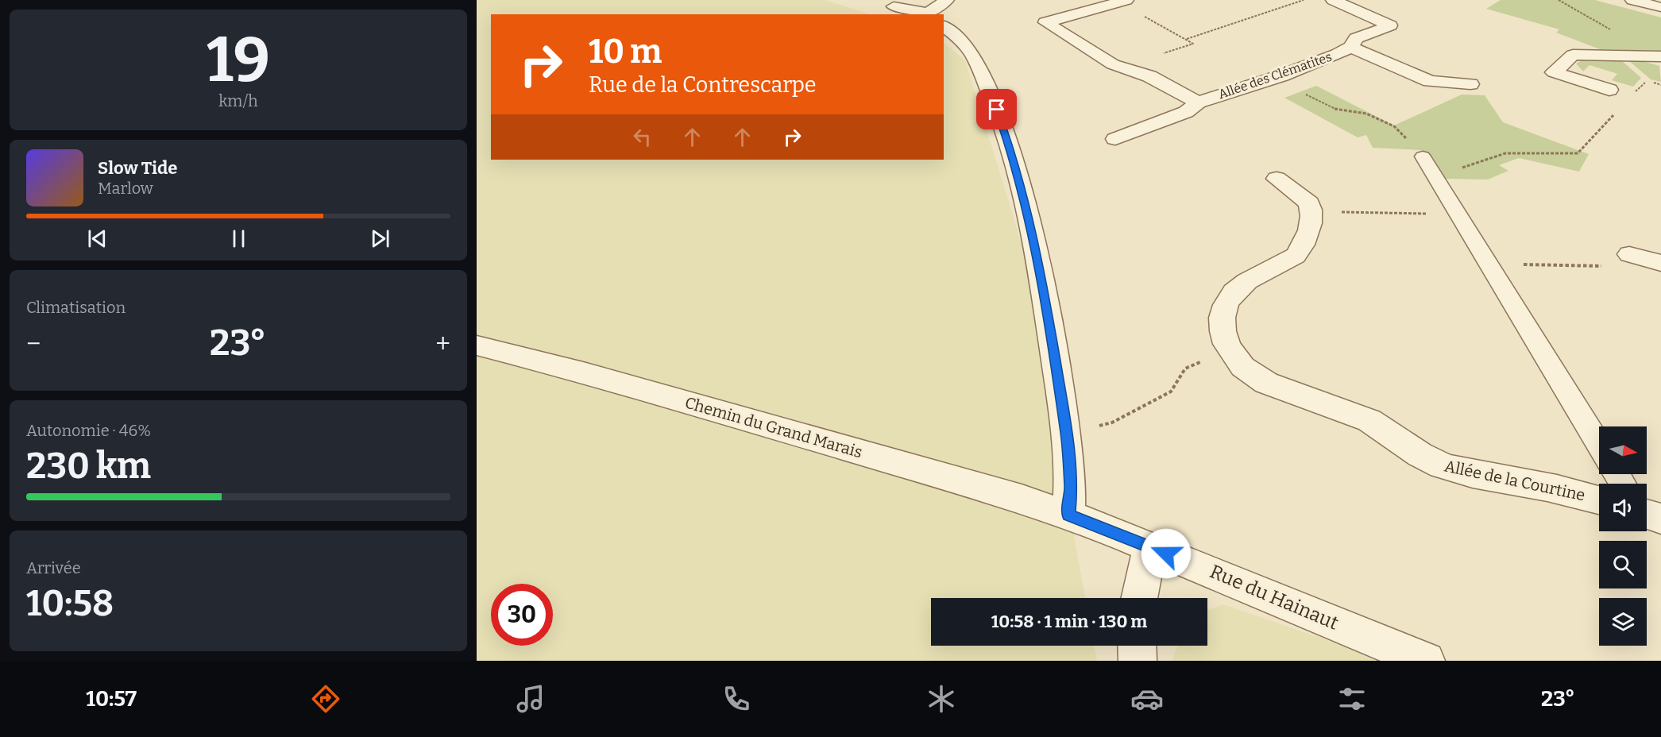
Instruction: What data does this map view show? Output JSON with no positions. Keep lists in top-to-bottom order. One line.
{"streets":{"street":["Allée des Clématites","Chemin du Grand Marais","Allée de la Courtine","Rue du Hainaut"]},"crossings":[["Chemin du Grand Marais","Rue du Hainaut"]],"north":"right","page":{"tile":[["19","km/h"],"Climatisation",["Autonomie · 46%","230 km"],["Arrivée","10:58"]],"turn":["10 m","Rue de la Contrescarpe"],"song":["Slow Tide","Marlow"],"heat":["−","23°","+"],"limit":"30","trip":"10:58 · 1 min · 130 m","tabs":["10:57","23°"]}}
